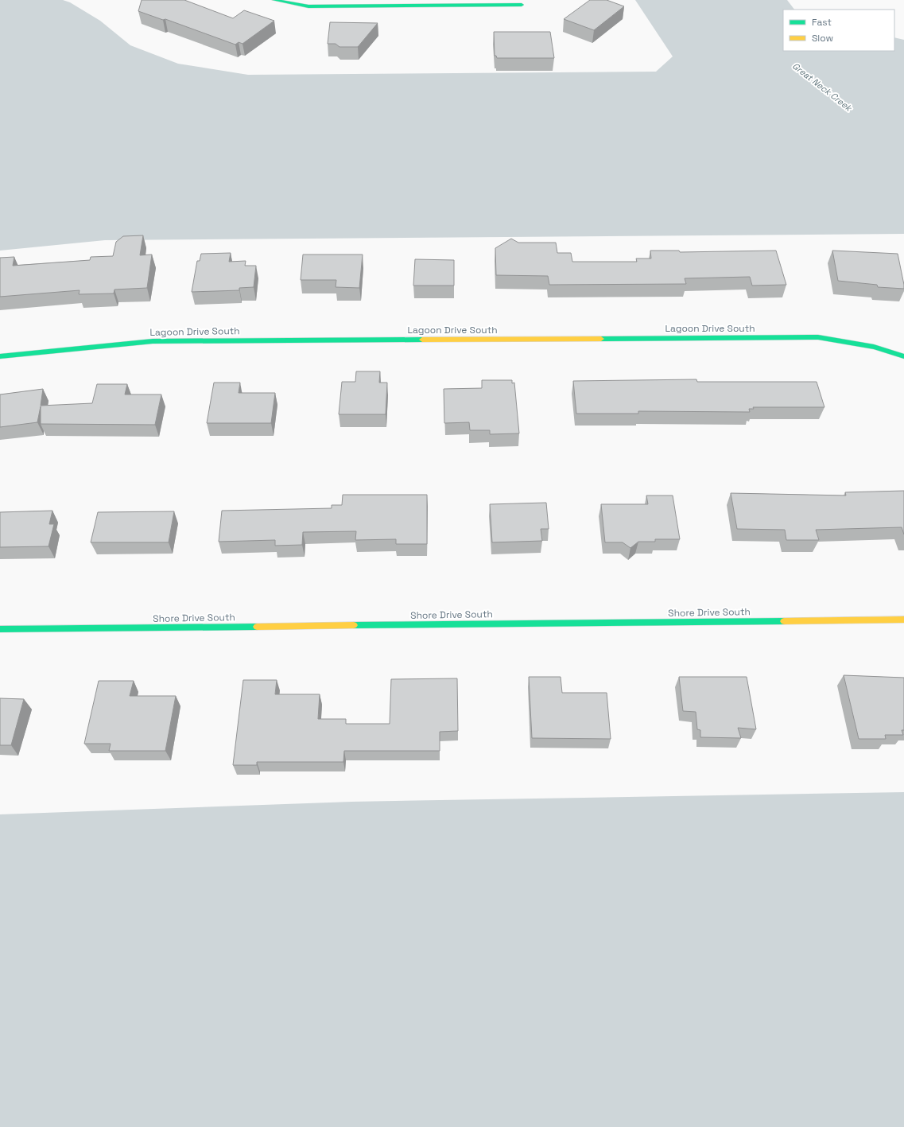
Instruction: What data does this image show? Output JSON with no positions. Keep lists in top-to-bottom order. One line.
{"streets":{"street":["Lagoon Drive South","Shore Drive South"]},"water":["Great Neck Creek"],"legend":["Fast","Slow"]}
